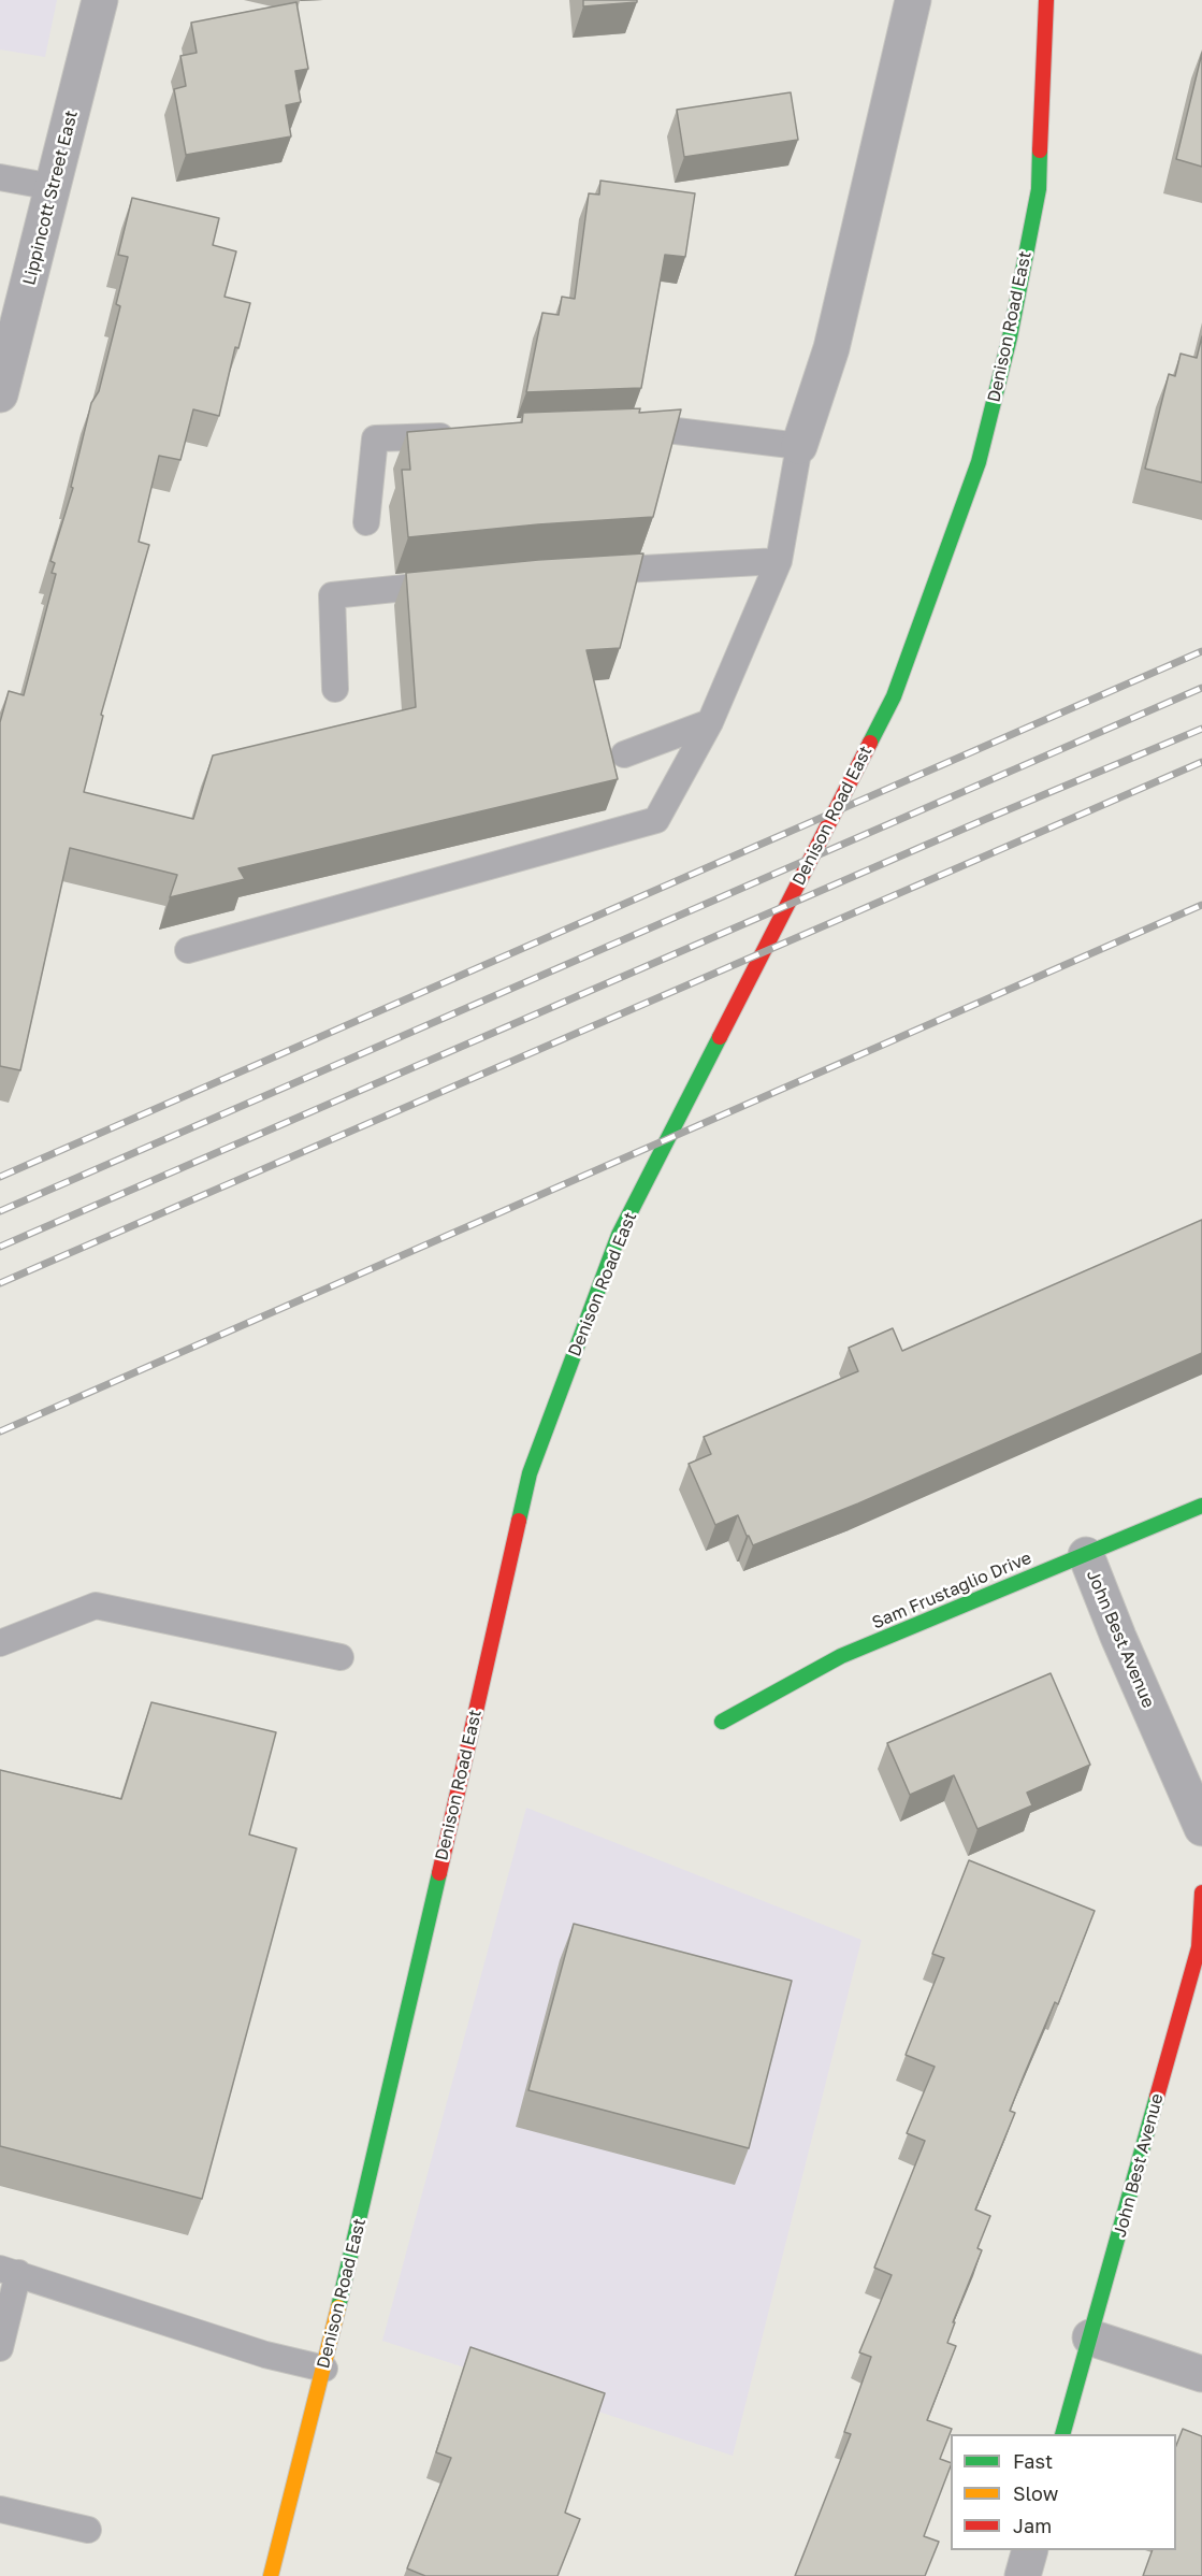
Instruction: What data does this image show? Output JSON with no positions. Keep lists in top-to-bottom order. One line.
{"streets":{"street":["Lippincott Street East","Denison Road East","Sam Frustaglio Drive","John Best Avenue"]},"crossings":[["Sam Frustaglio Drive","John Best Avenue"]],"legend":["Fast","Slow","Jam"]}
